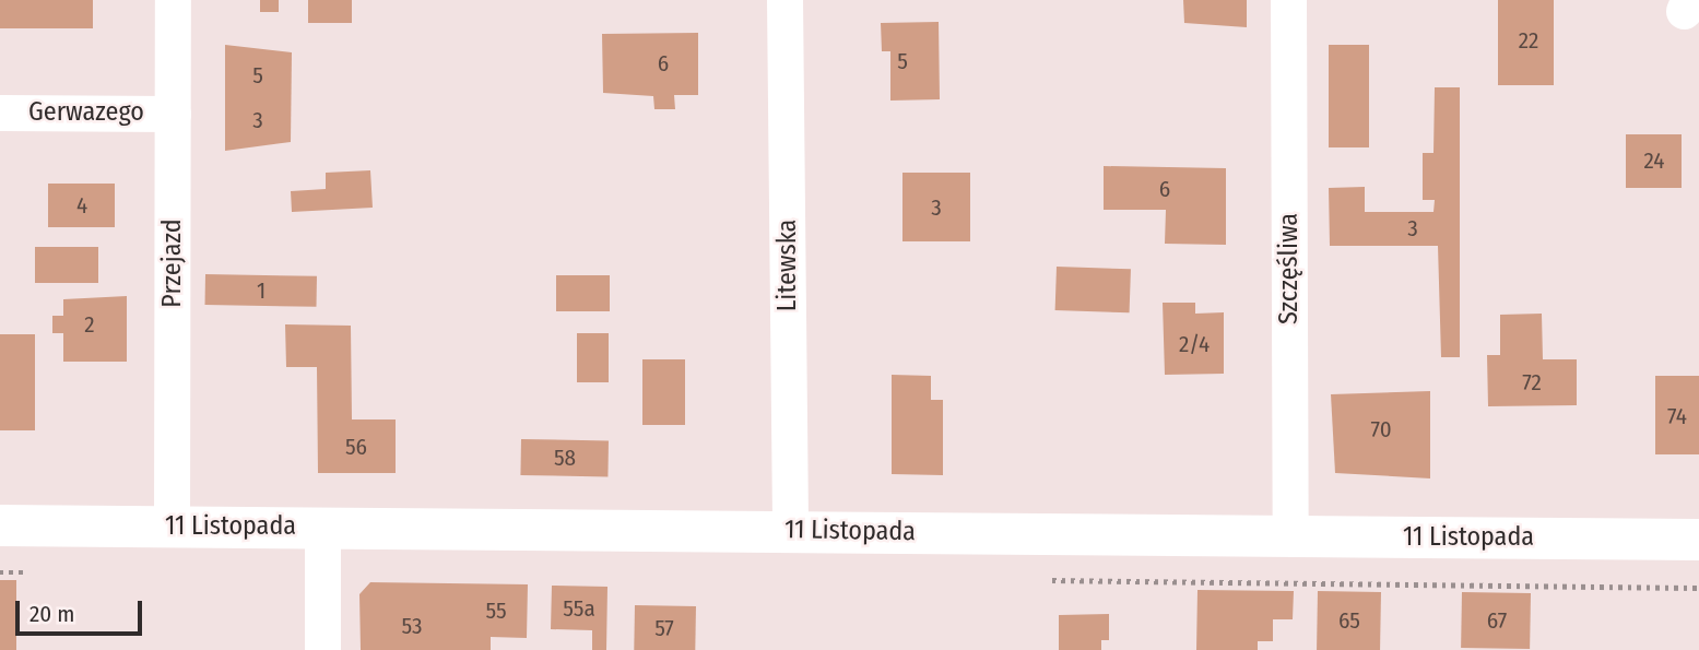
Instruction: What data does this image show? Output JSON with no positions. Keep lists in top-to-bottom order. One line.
{"streets":{"street":["Gerwazego","Przejazd","Litewska","Szczęśliwa","11 Listopada"]},"crossings":[["Gerwazego","Przejazd"],["Przejazd","11 Listopada"],["Litewska","11 Listopada"],["Szczęśliwa","11 Listopada"]],"house_numbers":["22","5","6","5","3","24","6","4","3","3","1","2","2/4","72","74","70","56","58","55a","55","65","67","53","57"],"scale_bar":"20 m"}
